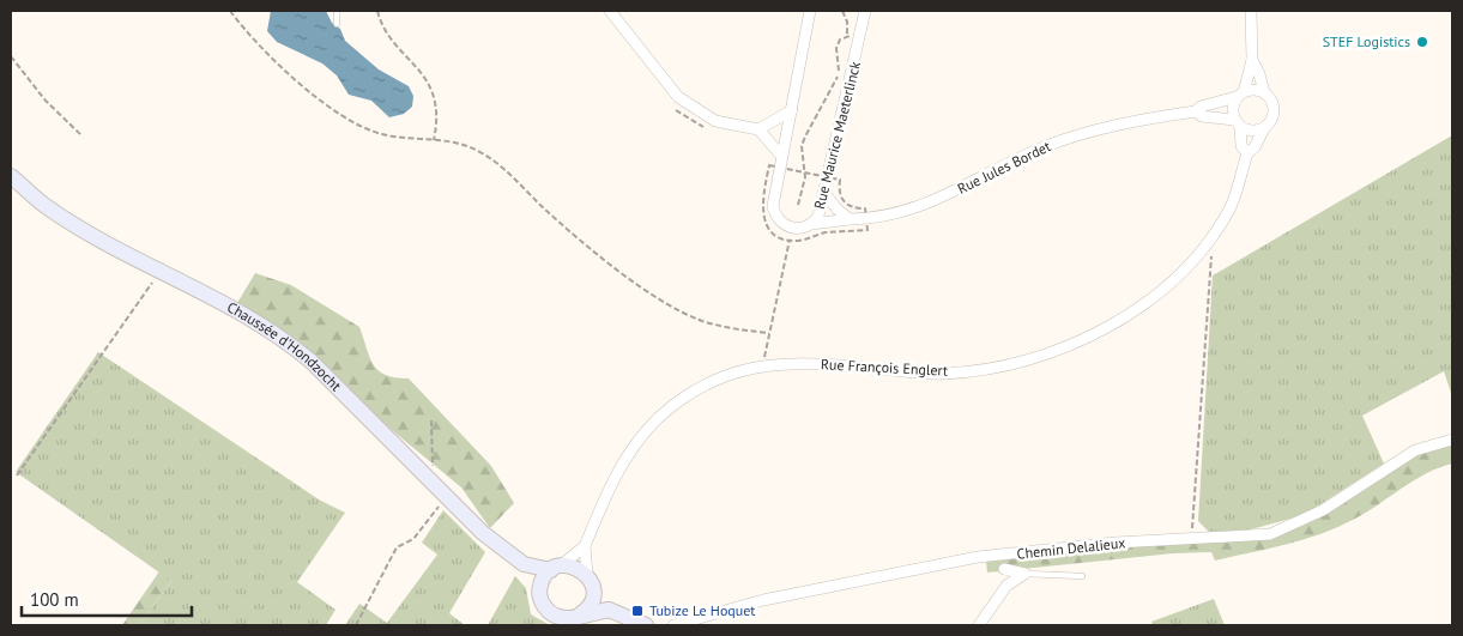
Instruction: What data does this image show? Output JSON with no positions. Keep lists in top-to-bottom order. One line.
{"streets":{"main road":["Chaussée d'Hondzocht"],"street":["Rue Maurice Maeterlinck","Rue Jules Bordet","Rue François Englert","Chemin Delalieux"]},"crossings":[["Rue Maurice Maeterlinck","Rue Jules Bordet"],["Rue Jules Bordet","Rue François Englert"]],"places":{"other":["STEF Logistics"],"transit":["Tubize Le Hoquet"]},"scale_bar":"100 m"}
